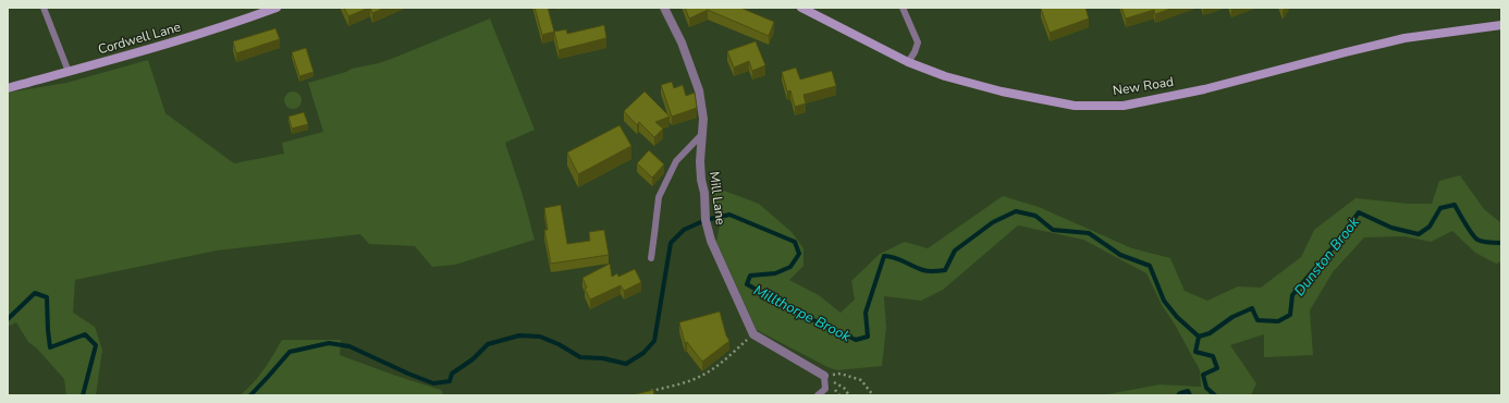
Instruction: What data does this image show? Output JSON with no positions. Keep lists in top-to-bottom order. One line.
{"streets":{"main road":["Cordwell Lane","New Road"],"street":["Mill Lane"]},"water":["Dunston Brook","Millthorpe Brook"]}
